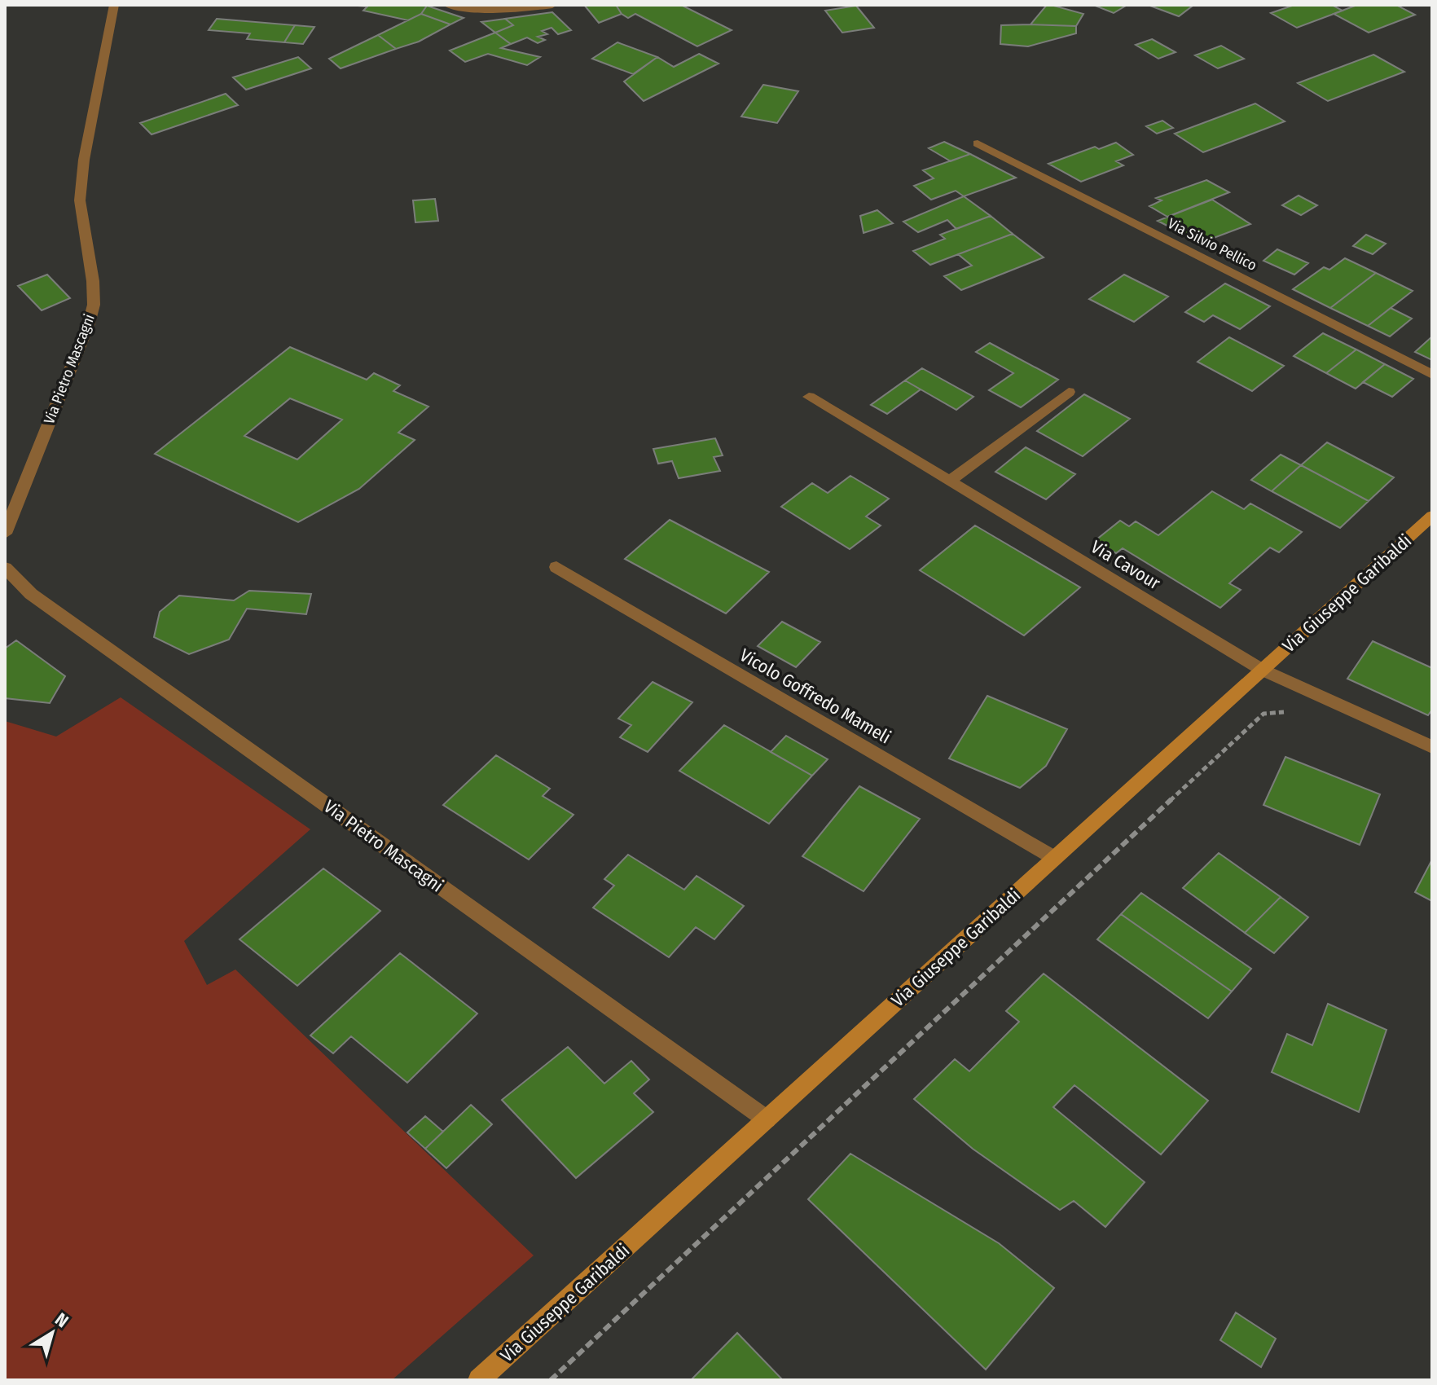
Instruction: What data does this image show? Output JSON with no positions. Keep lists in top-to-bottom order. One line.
{"streets":{"main road":["Via Giuseppe Garibaldi"],"street":["Via Silvio Pellico","Via Pietro Mascagni","Via Cavour","Vicolo Goffredo Mameli"]},"crossings":[["Via Pietro Mascagni","Via Giuseppe Garibaldi"],["Via Cavour","Via Giuseppe Garibaldi"],["Via Giuseppe Garibaldi","Vicolo Goffredo Mameli"]],"north":"top right"}
